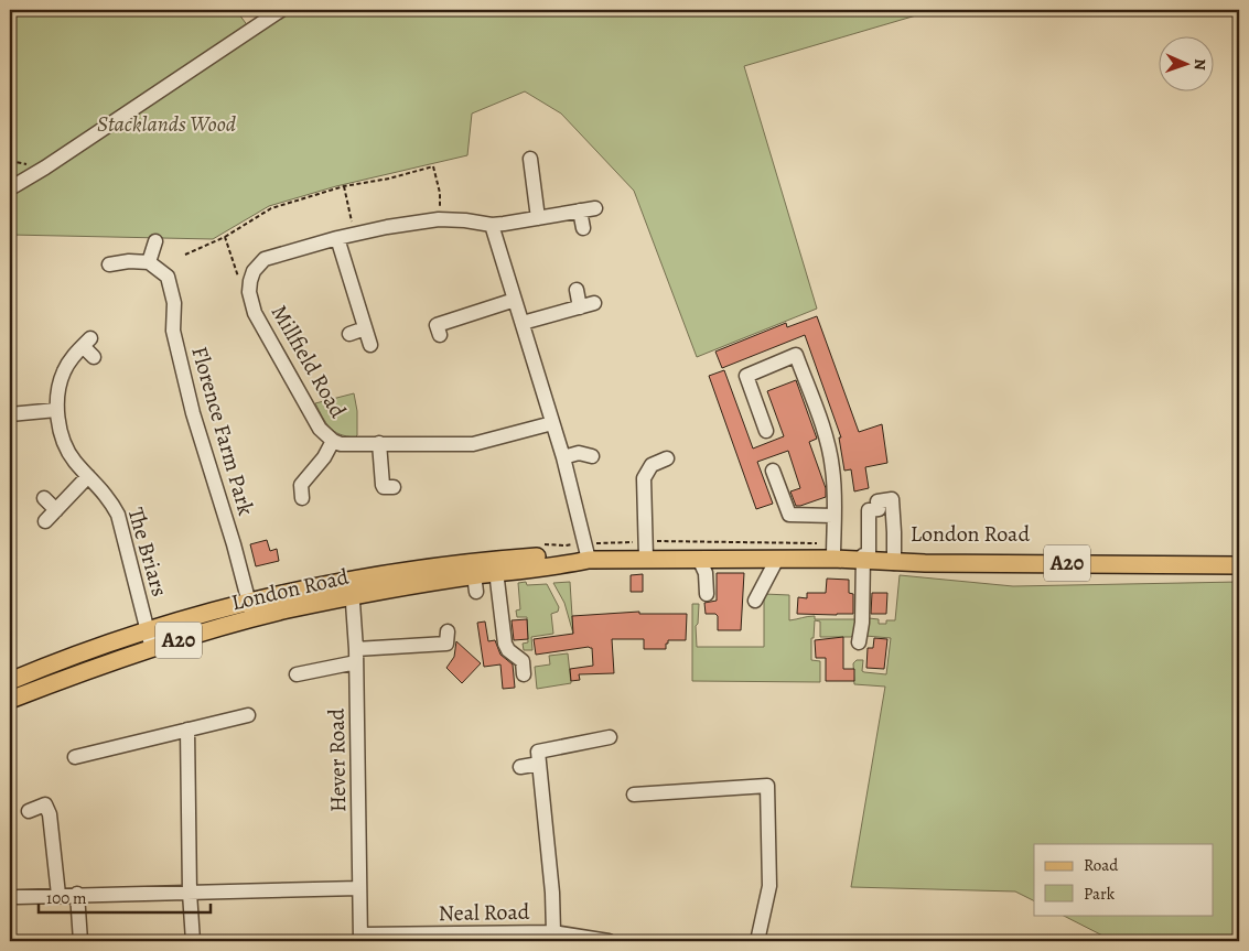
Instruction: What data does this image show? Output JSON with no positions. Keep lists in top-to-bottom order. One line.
{"streets":{"main road":["London Road","A20"],"street":["Millfield Road","Florence Farm Park","The Briars","Hever Road","Neal Road"]},"crossings":[["Florence Farm Park","London Road"],["London Road","The Briars"],["London Road","Hever Road"],["Hever Road","Neal Road"]],"parks":["Stacklands Wood"],"legend":["Road","Park"],"scale_bar":"100 m","north":"right"}
